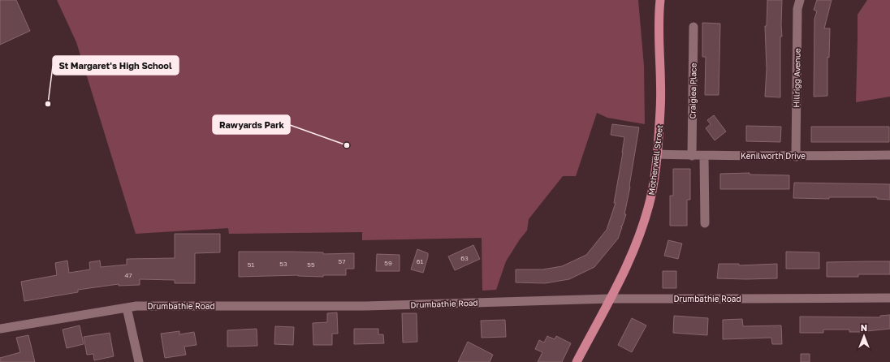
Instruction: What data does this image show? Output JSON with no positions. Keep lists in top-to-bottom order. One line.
{"streets":{"main road":["Motherwell Street"],"street":["Hillrigg Avenue","Craiglea Place","Kenilworth Drive","Drumbathie Road"]},"crossings":[["Hillrigg Avenue","Kenilworth Drive"],["Craiglea Place","Kenilworth Drive"],["Kenilworth Drive","Motherwell Street"],["Motherwell Street","Drumbathie Road"]],"places":["St Margaret's High School","Rawyards Park"],"house_numbers":["63","57","61","59","53","51","55","47"],"north":"top"}
